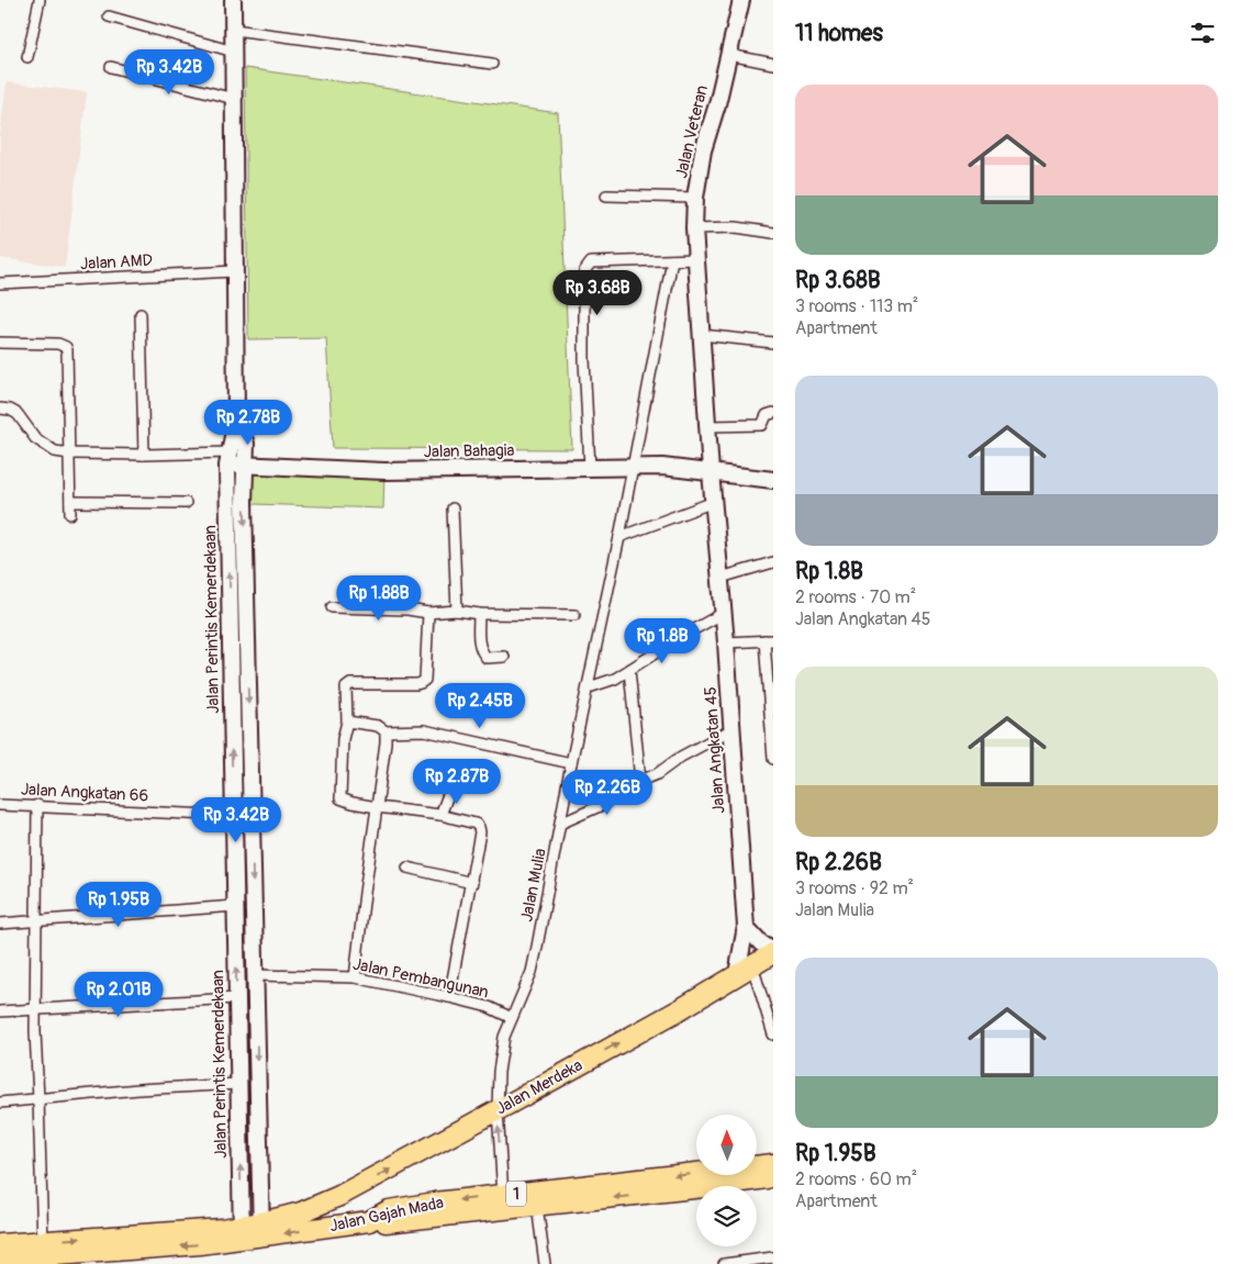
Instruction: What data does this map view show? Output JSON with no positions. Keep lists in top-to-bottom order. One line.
{"streets":{"highway":["Jalan Merdeka","1","Jalan Gajah Mada"],"street":["Jalan Veteran","Jalan AMD","Jalan Bahagia","Jalan Perintis Kemerdekaan","Jalan Angkatan 45","Jalan Angkatan 66","Jalan Mulia","Jalan Pembangunan"]},"crossings":[["Jalan Veteran","Jalan Bahagia"],["Jalan Veteran","Jalan Angkatan 45"],["Jalan AMD","Jalan Perintis Kemerdekaan"],["Jalan Bahagia","Jalan Perintis Kemerdekaan"],["Jalan Bahagia","Jalan Angkatan 45"],["Jalan Bahagia","Jalan Mulia"],["Jalan Perintis Kemerdekaan","Jalan Angkatan 66"],["Jalan Perintis Kemerdekaan","Jalan Gajah Mada"],["Jalan Angkatan 45","Jalan Merdeka"],["Jalan Mulia","Jalan Pembangunan"],["Jalan Mulia","Jalan Merdeka"],["Jalan Mulia","Jalan Gajah Mada"],["Jalan Merdeka","Jalan Gajah Mada"],["1","Jalan Gajah Mada"]],"north":"top","page":{"heading":"11 homes","price":["Rp 3.42B","Rp 3.68B","Rp 2.78B","Rp 1.88B","Rp 1.8B","Rp 2.45B","Rp 2.87B","Rp 2.26B","Rp 3.42B","Rp 1.95B","Rp 2.01B"],"list":[{"name":"Rp 3.68B","note":"3 rooms · 113 m² · Apartment"},{"name":"Rp 1.8B","note":"2 rooms · 70 m² · Jalan Angkatan 45"},{"name":"Rp 2.26B","note":"3 rooms · 92 m² · Jalan Mulia"},{"name":"Rp 1.95B","note":"2 rooms · 60 m² · Apartment"}]}}
